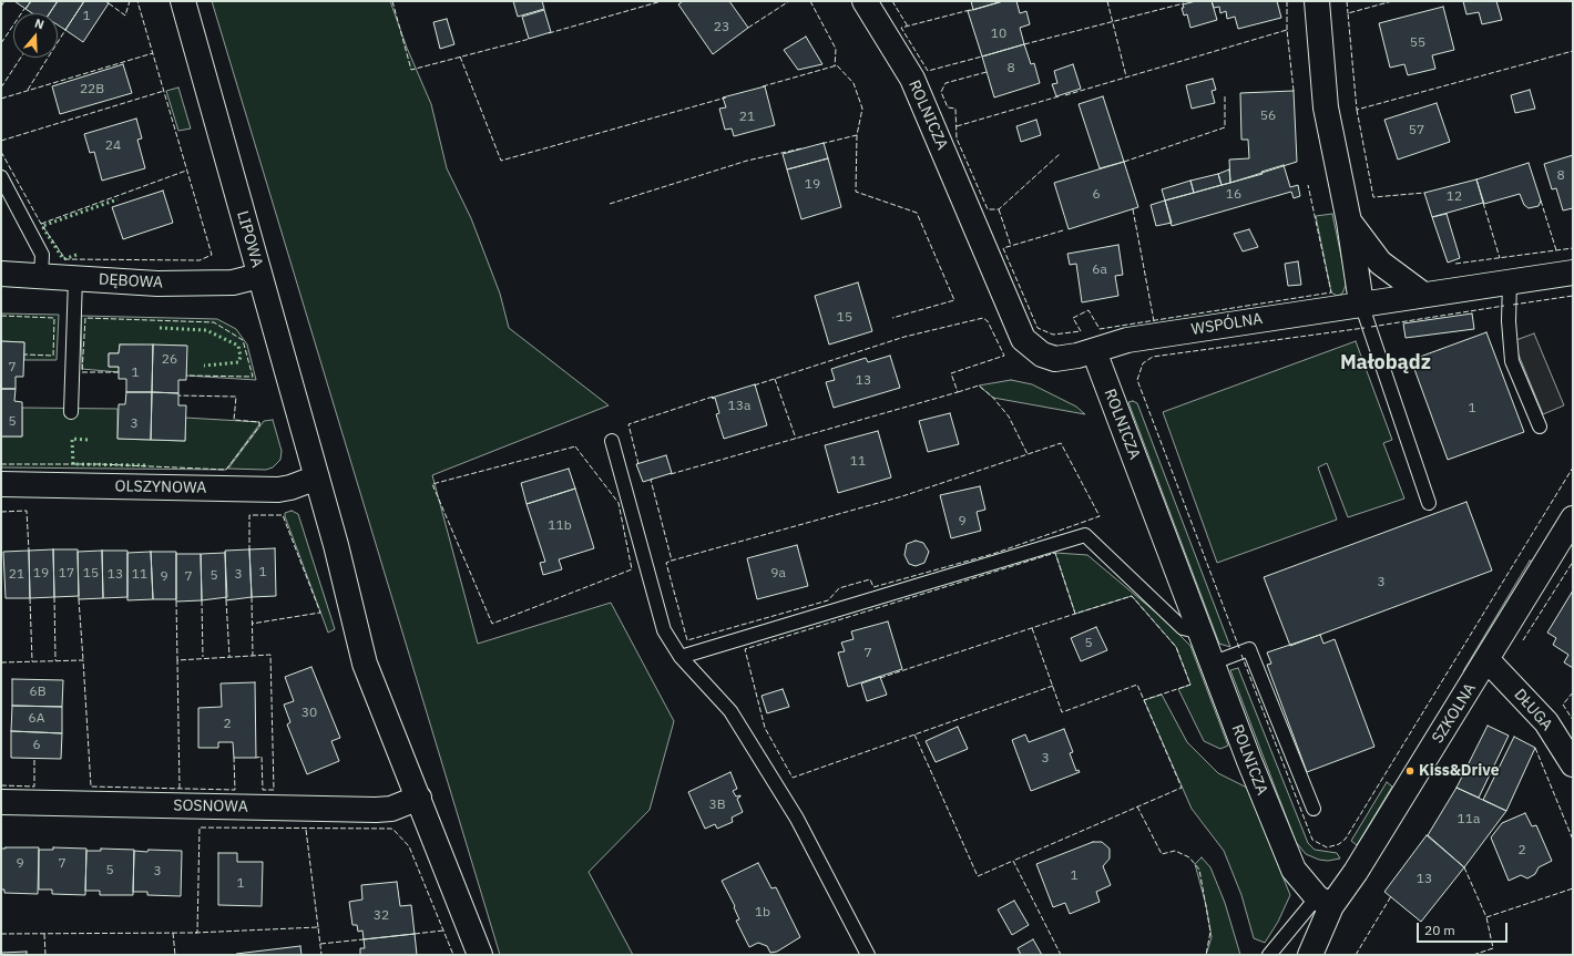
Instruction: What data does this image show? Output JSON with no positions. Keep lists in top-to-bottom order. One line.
{"streets":{"street":["ROLNICZA","LIPOWA","DĘBOWA","WSPÓLNA","OLSZYNOWA","DŁUGA","SZKOLNA","SOSNOWA"]},"crossings":[["ROLNICZA","WSPÓLNA"],["ROLNICZA","SZKOLNA"],["LIPOWA","DĘBOWA"],["LIPOWA","OLSZYNOWA"],["LIPOWA","SOSNOWA"],["DŁUGA","SZKOLNA"]],"districts":["Małobądz"],"places":["Kiss&Drive"],"house_numbers":["1","23","10","55","8","22B","56","21","57","24","8","19","6","16","12","6a","15","26","7","1","13","13a","1","5","3","11","9","11b","1","19","17","15","9a","21","13","11","3","5","9","7","3","5","7","6B","30","6A","2","6","3","3B","11a","2","9","7","5","3","1","13","1","1b","32"],"scale_bar":"20 m","north":"top"}
